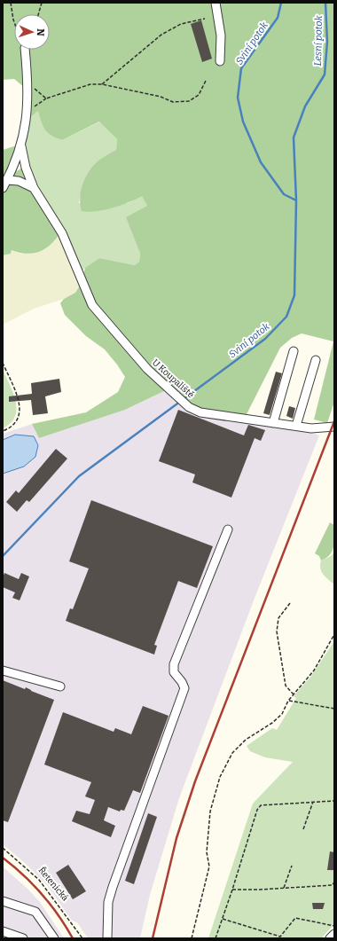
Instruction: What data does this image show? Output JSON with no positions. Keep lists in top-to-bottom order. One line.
{"streets":{"street":["U Koupaliště"],"path":["Řetenická"]},"water":["Lesní potok","Sviní potok"],"north":"right"}
